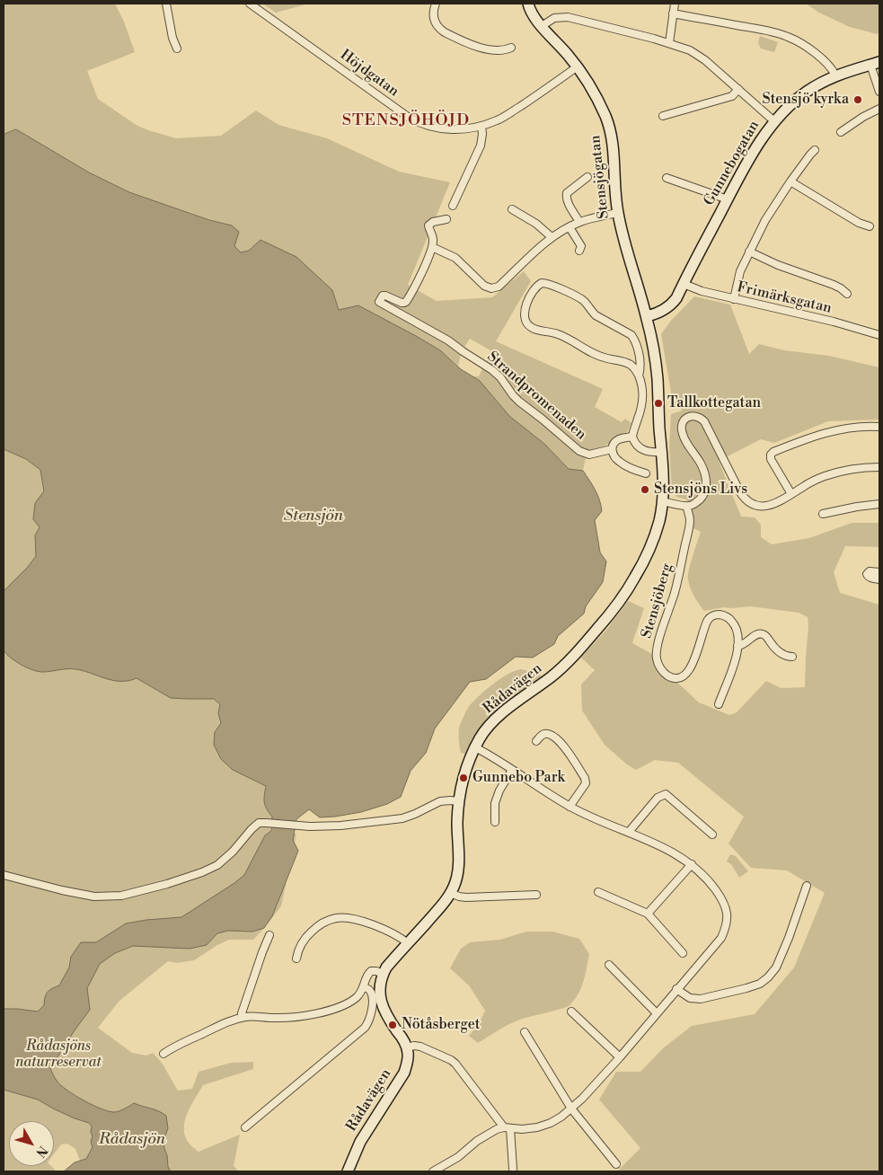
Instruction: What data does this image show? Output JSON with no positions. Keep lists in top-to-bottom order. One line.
{"streets":{"street":["Höjdgatan","Gunnebogatan","Stensjögatan","Frimärksgatan","Strandpromenaden","Stensjöberg","Rådavägen"]},"crossings":[["Höjdgatan","Stensjögatan"],["Gunnebogatan","Stensjögatan"],["Gunnebogatan","Frimärksgatan"],["Gunnebogatan","Rådavägen"],["Stensjögatan","Rådavägen"]],"districts":["STENSJÖHÖJD"],"water":["Stensjön","Rådasjön"],"parks":["Rådasjöns naturreservat"],"places":["Stensjö kyrka","Tallkottegatan","Stensjöns Livs","Gunnebo Park","Nötåsberget"],"north":"bottom right"}
